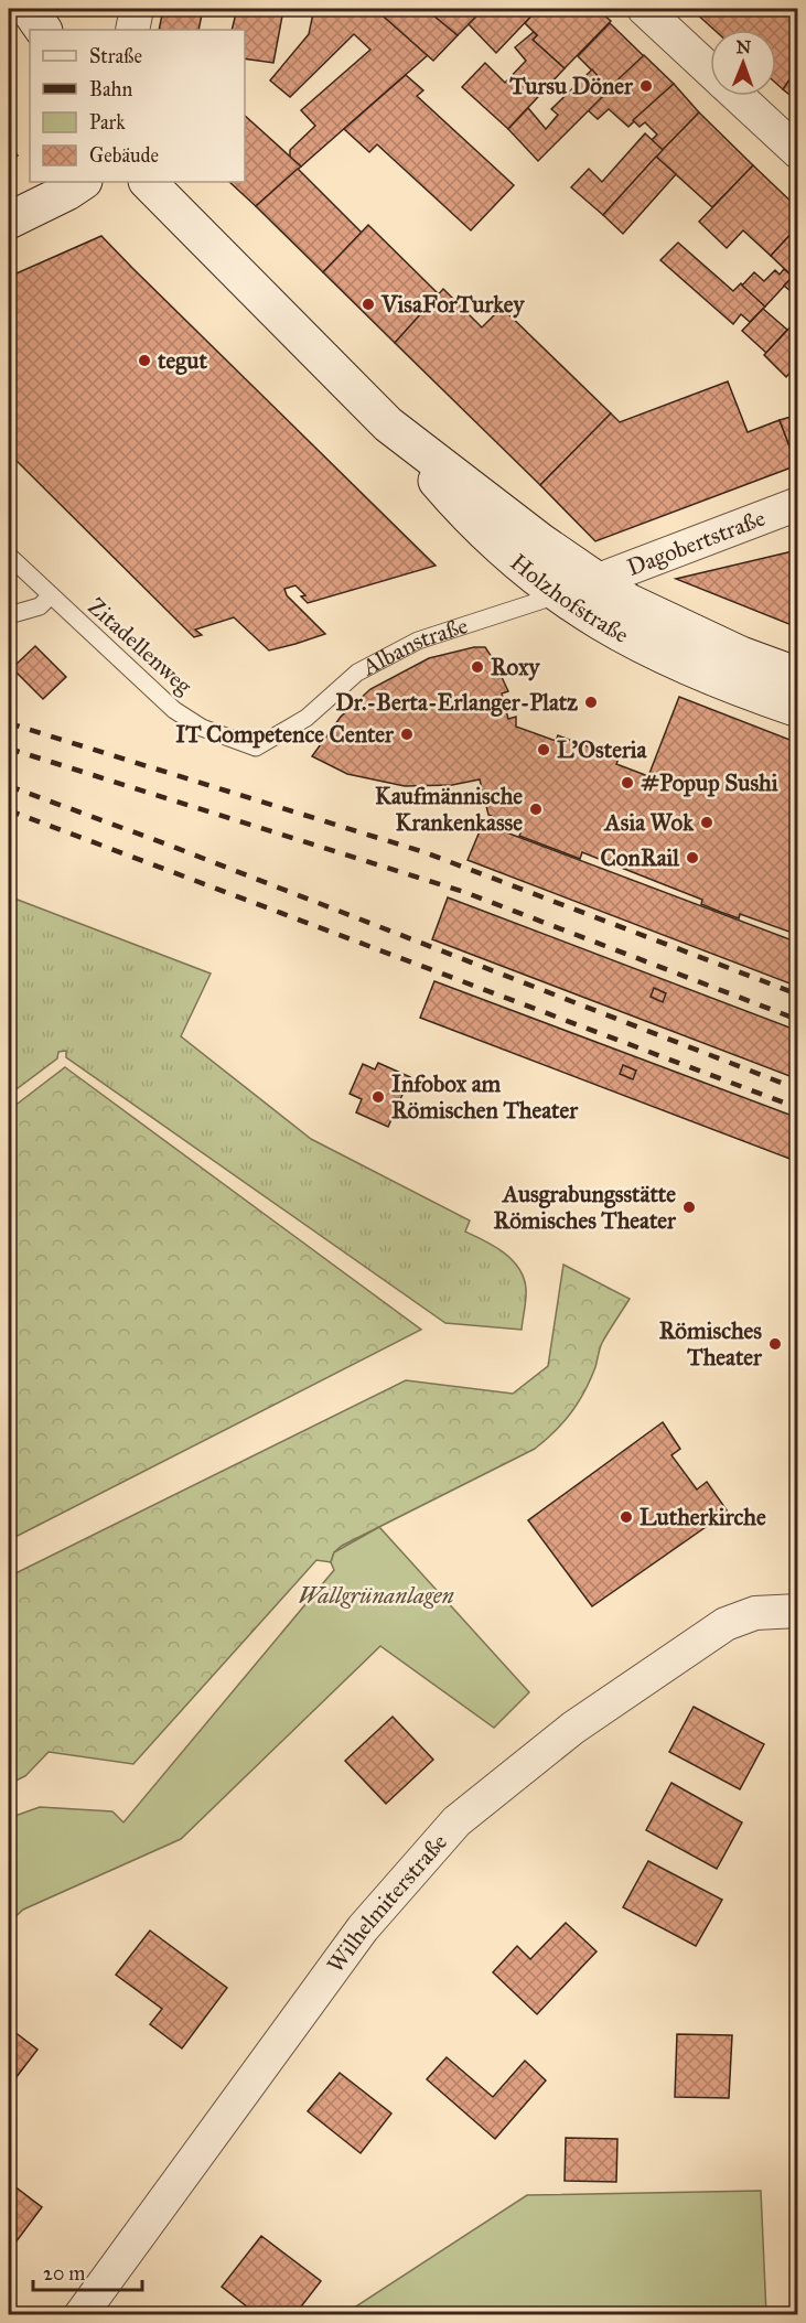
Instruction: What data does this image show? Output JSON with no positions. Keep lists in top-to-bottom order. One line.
{"streets":{"street":["Dagobertstraße","Holzhofstraße","Albanstraße","Wilhelmiterstraße"],"lane":["Zitadellenweg"]},"crossings":[["Dagobertstraße","Holzhofstraße"],["Dagobertstraße","Albanstraße"],["Holzhofstraße","Albanstraße"],["Zitadellenweg","Albanstraße"]],"parks":["Wallgrünanlagen"],"places":["Tursu Döner","VisaForTurkey","tegut","Roxy","Dr.-Berta-Erlanger-Platz","IT Competence Center","L'Osteria","#Popup Sushi","Kaufmännische Krankenkasse","Asia Wok","ConRail","Infobox am Römischen Theater","Ausgrabungsstätte Römisches Theater","Römisches Theater","Lutherkirche"],"legend":["Straße","Bahn","Park","Gebäude"],"scale_bar":"20 m","north":"top"}
